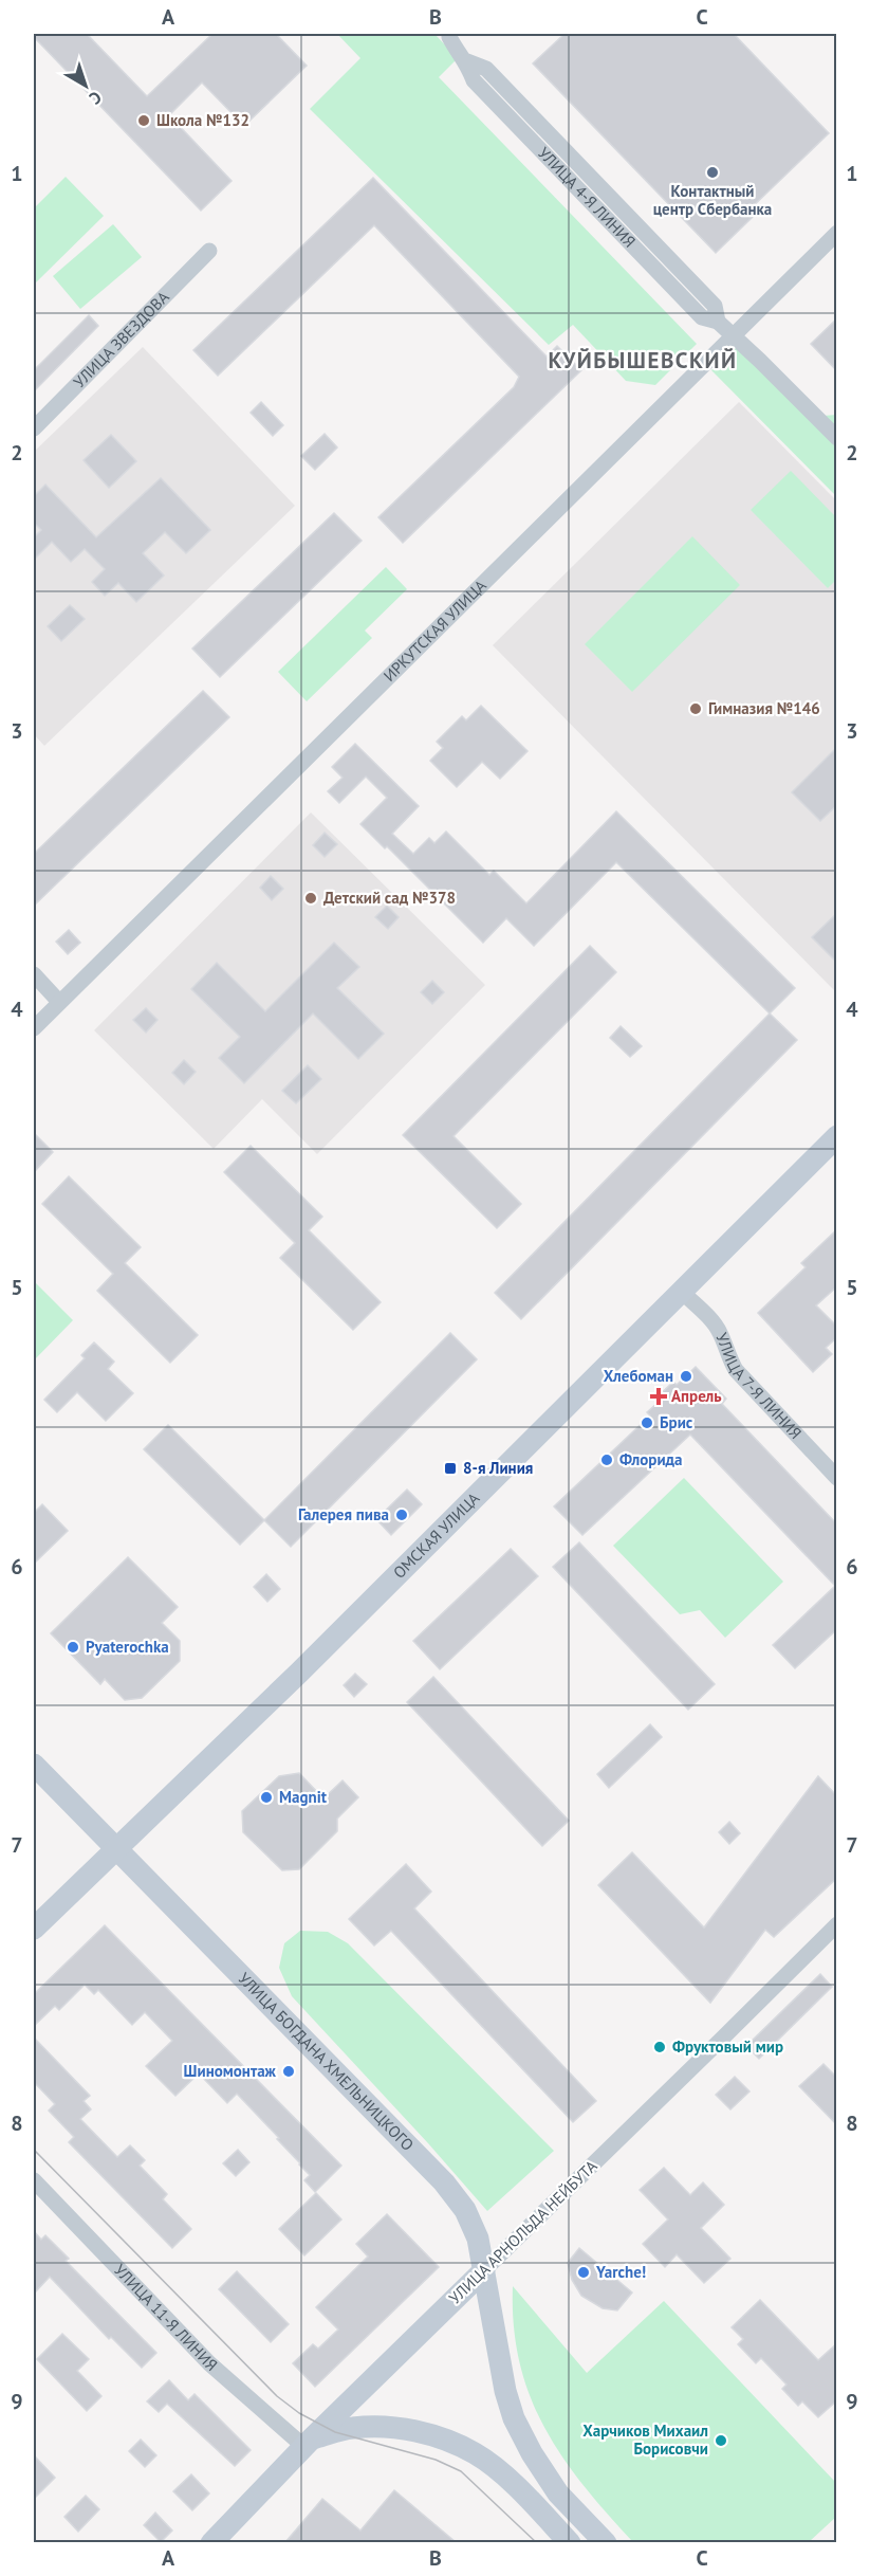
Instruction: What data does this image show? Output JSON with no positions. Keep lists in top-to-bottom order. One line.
{"streets":{"main road":["ОМСКАЯ УЛИЦА","УЛИЦА БОГДАНА ХМЕЛЬНИЦКОГО","УЛИЦА АРНОЛЬДА НЕЙБУТА"],"street":["УЛИЦА 4-Я ЛИНИЯ","УЛИЦА ЗВЕЗДОВА","ИРКУТСКАЯ УЛИЦА","УЛИЦА 7-Я ЛИНИЯ","УЛИЦА 11-Я ЛИНИЯ"]},"crossings":[["УЛИЦА 4-Я ЛИНИЯ","ИРКУТСКАЯ УЛИЦА"],["УЛИЦА 7-Я ЛИНИЯ","ОМСКАЯ УЛИЦА"],["ОМСКАЯ УЛИЦА","УЛИЦА БОГДАНА ХМЕЛЬНИЦКОГО"],["УЛИЦА БОГДАНА ХМЕЛЬНИЦКОГО","УЛИЦА АРНОЛЬДА НЕЙБУТА"],["УЛИЦА АРНОЛЬДА НЕЙБУТА","УЛИЦА 11-Я ЛИНИЯ"]],"districts":["КУЙБЫШЕВСКИЙ"],"places":{"other":["Школа №132","Контактный центр Сбербанка","Гимназия №146","Детский сад №378","Хлебоман","Брис","Флорида","Галерея пива","Pyaterochka","Magnit","Фруктовый мир","Шиномонтаж","Yarche!","Харчиков Михаил Борисовчи"],"health":["Апрель"],"transit":["8-я Линия"]},"north":"bottom right","grid":{"columns":["A","B","C"],"rows":["1","2","3","4","5","6","7","8","9"]}}
